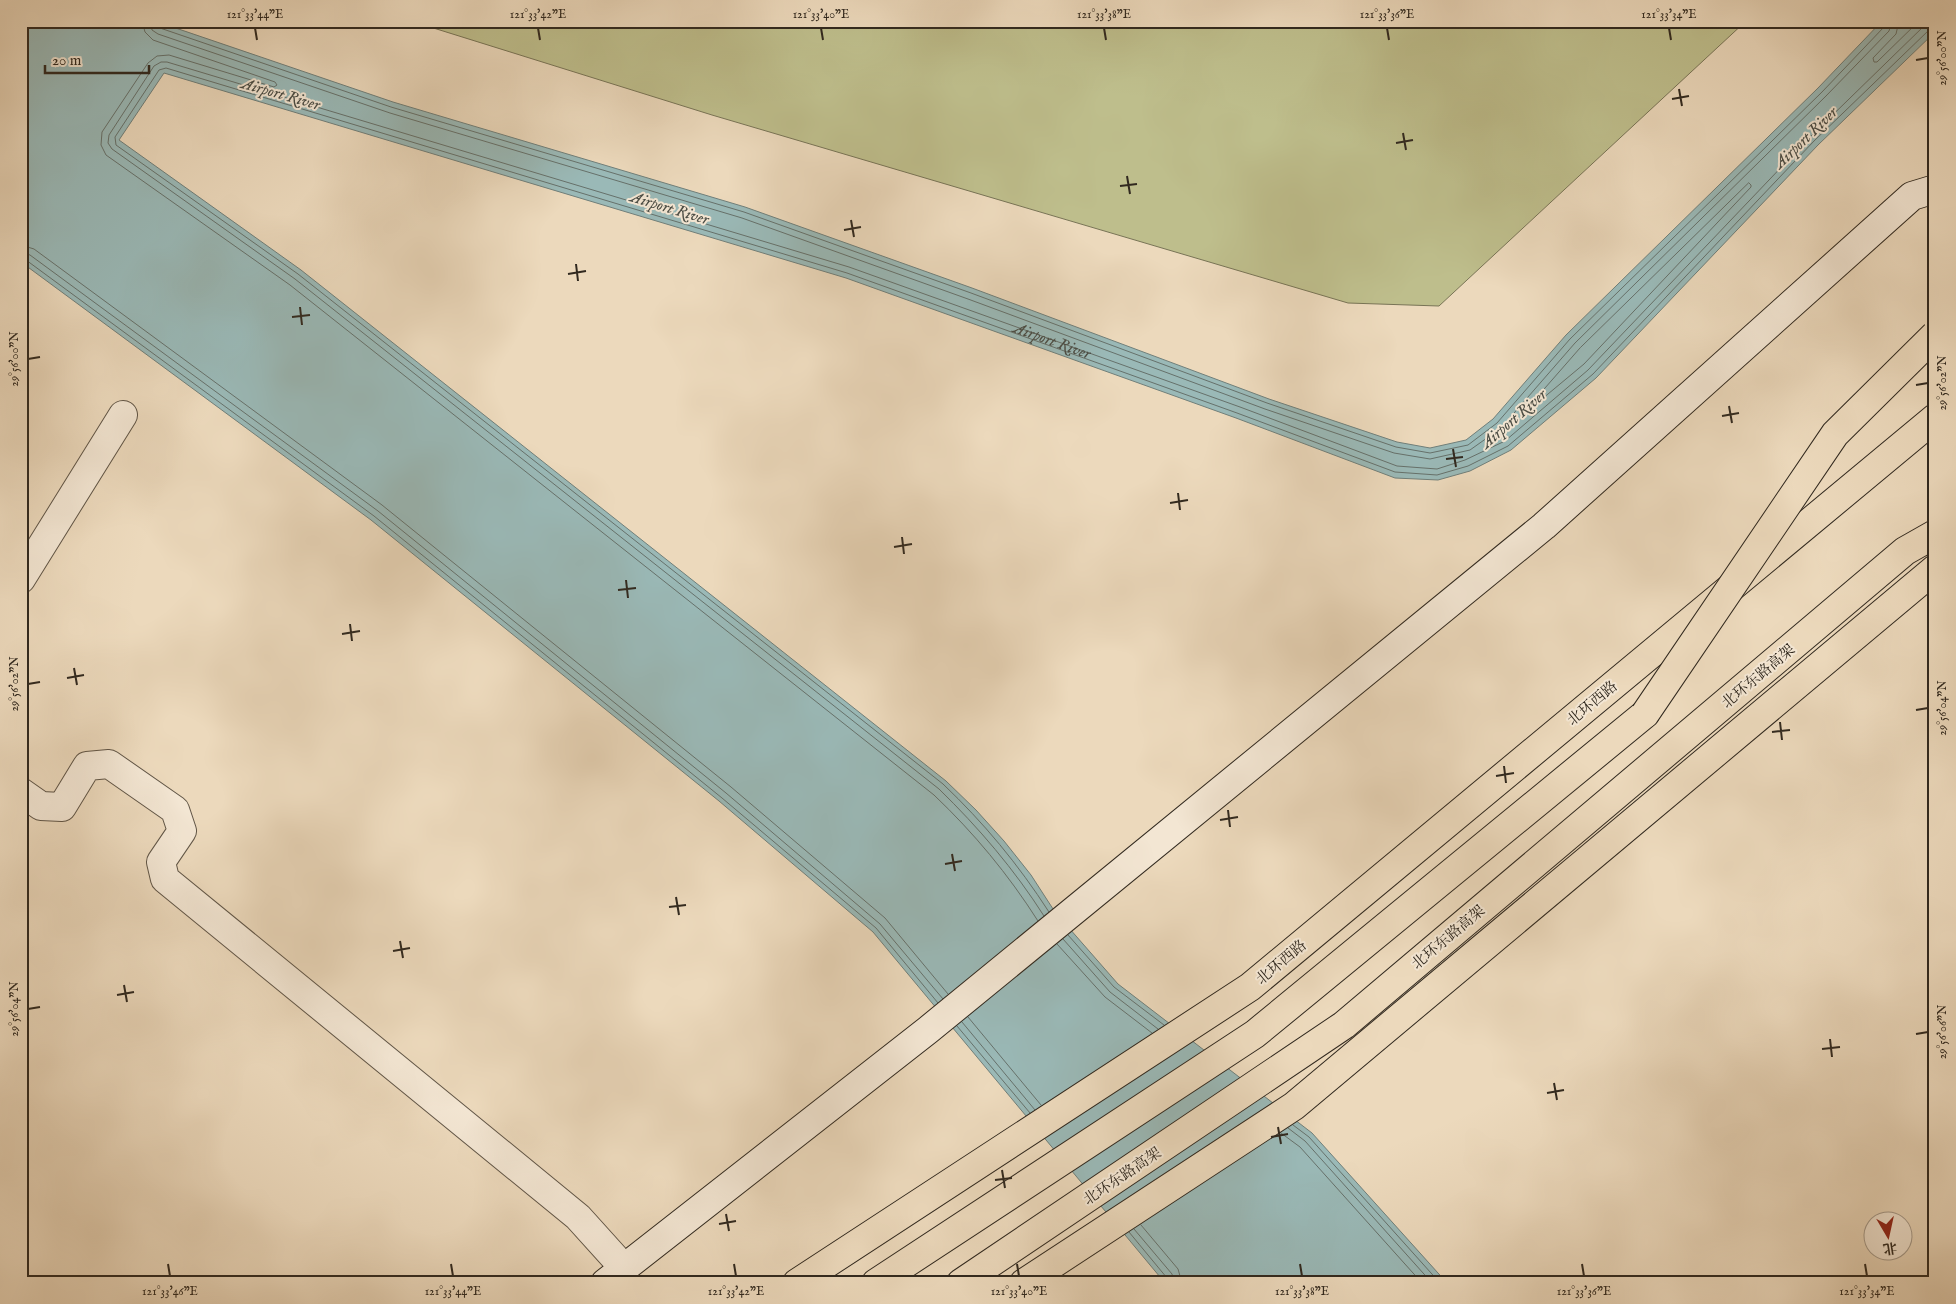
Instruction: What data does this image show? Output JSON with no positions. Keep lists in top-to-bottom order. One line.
{"streets":{"main road":["北环东路高架","北环西路"]},"water":["Airport River"],"scale_bar":"20 m","north":"bottom","coordinates":["121°33'44\"E","121°33'42\"E","121°33'40\"E","121°33'38\"E","121°33'36\"E","121°33'34\"E","29°56'00\"N","29°56'02\"N","29°56'04\"N","29°56'06\"N","121°33'46\"E"]}
